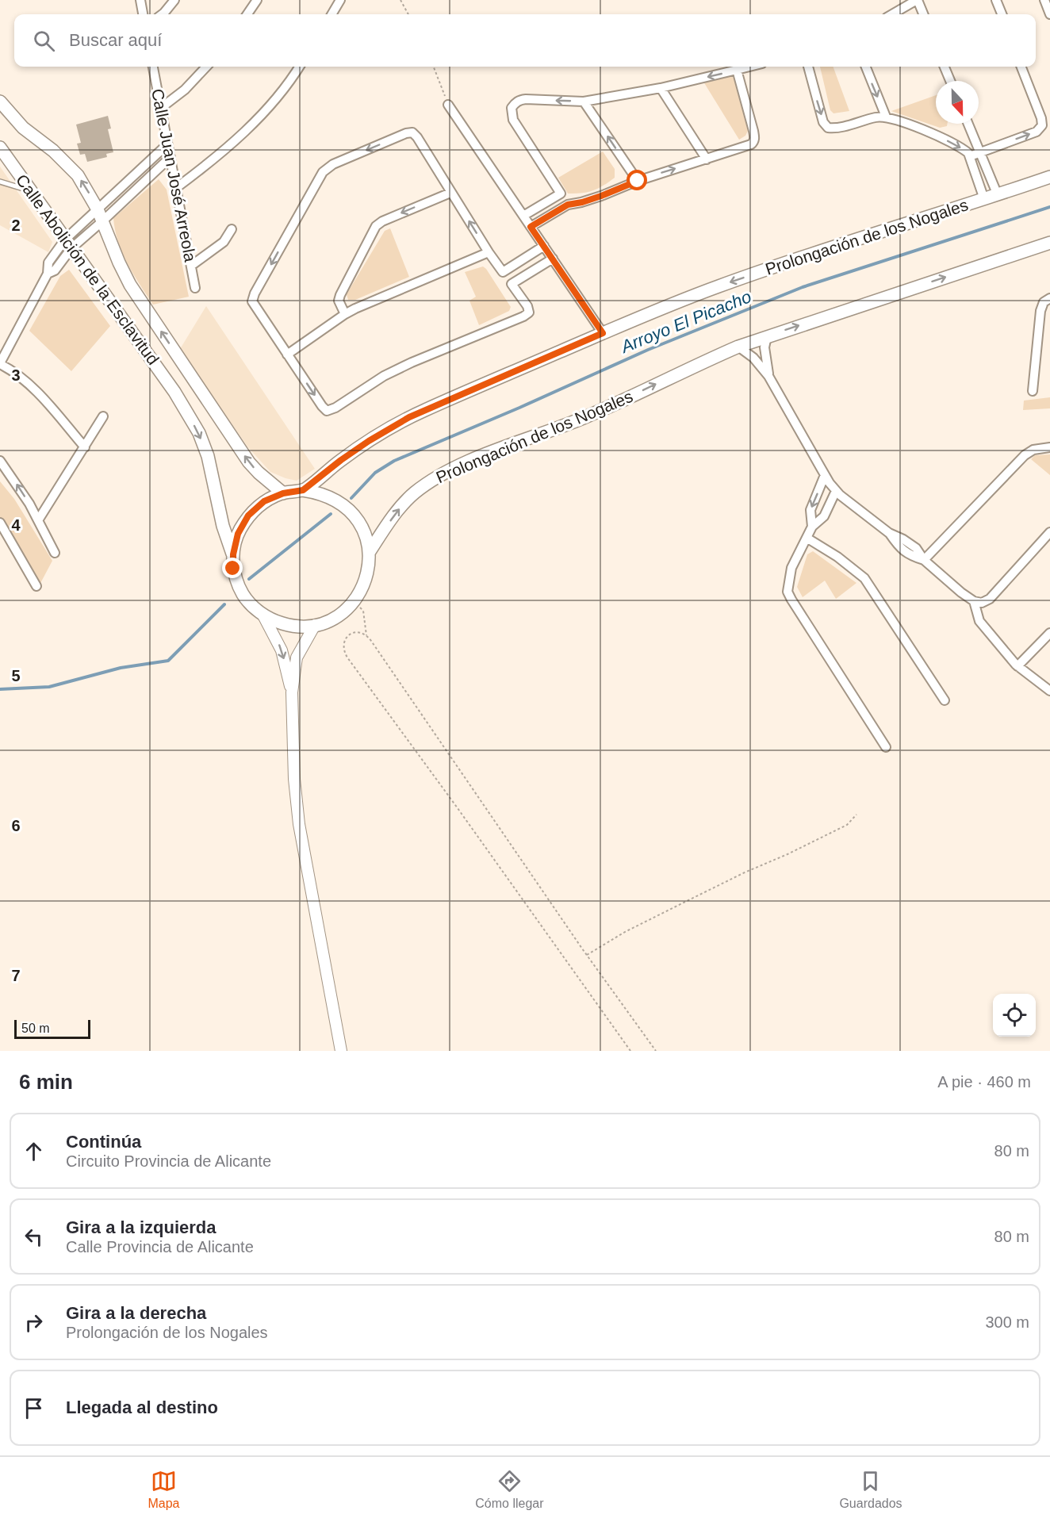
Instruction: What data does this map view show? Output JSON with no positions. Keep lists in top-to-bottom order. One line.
{"streets":{"main road":["Prolongación de los Nogales","Calle Abolición de la Esclavitud"],"street":["Calle Juan José Arreola"]},"crossings":[["Prolongación de los Nogales","Calle Abolición de la Esclavitud"]],"water":["Arroyo El Picacho"],"scale_bar":"50 m","north":"bottom","page":{"search":"Buscar aquí","scale":"50 m","heading":["6 min","A pie · 460 m"],"list":[["Continúa","Circuito Provincia de Alicante","80 m"],["Gira a la izquierda","Calle Provincia de Alicante","80 m"],["Gira a la derecha","Prolongación de los Nogales","300 m"],"Llegada al destino"],"nav":["Mapa","Cómo llegar","Guardados"]},"grid":{"rows":["2","3","4","5","6","7"]}}
